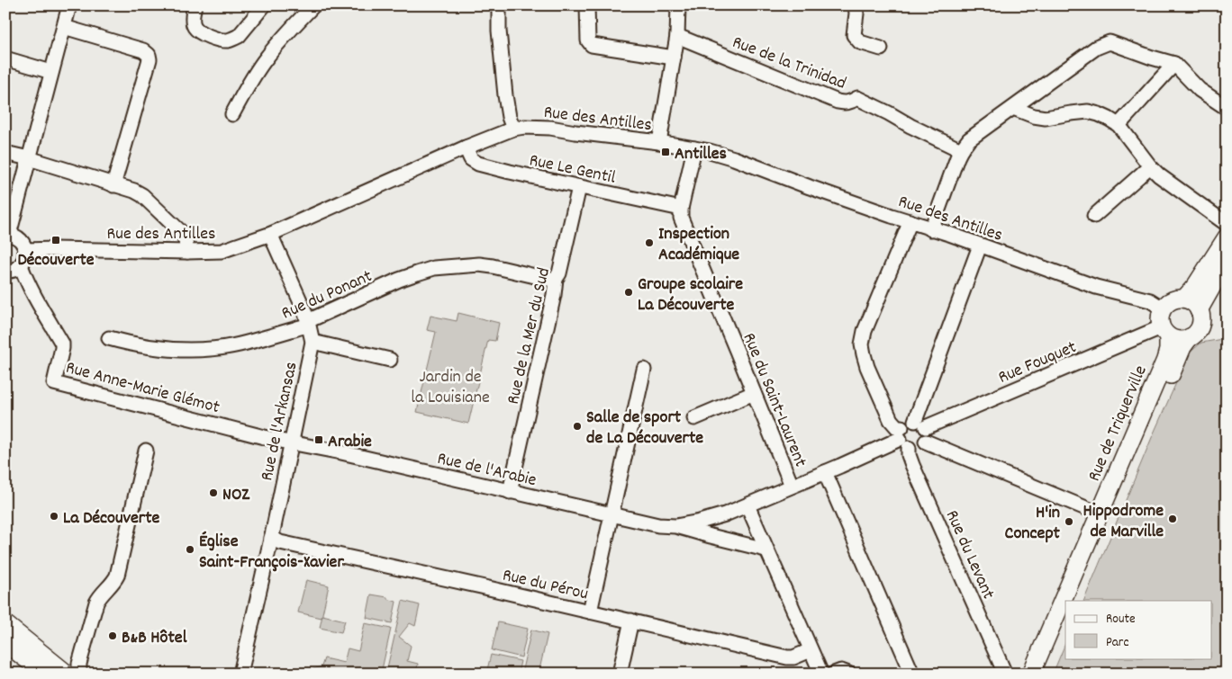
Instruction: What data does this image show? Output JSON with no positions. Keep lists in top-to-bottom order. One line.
{"streets":{"main road":["Rue de Triquerville"],"street":["Rue de la Trinidad","Rue des Antilles","Rue Le Gentil","Rue du Ponant","Rue de la Mer du Sud","Rue Fouquet","Rue Anne-Marie Glémot","Rue du Saint-Laurent","Rue de l'Arkansas","Rue de l'Arabie","Rue du Levant","Rue du Pérou"]},"crossings":[["Rue des Antilles","Rue Le Gentil"],["Rue des Antilles","Rue Fouquet"],["Rue des Antilles","Rue du Saint-Laurent"],["Rue des Antilles","Rue de l'Arkansas"],["Rue des Antilles","Rue de Triquerville"],["Rue des Antilles","Rue du Levant"],["Rue Le Gentil","Rue de la Mer du Sud"],["Rue Le Gentil","Rue du Saint-Laurent"],["Rue du Ponant","Rue de la Mer du Sud"],["Rue du Ponant","Rue de l'Arkansas"],["Rue de la Mer du Sud","Rue de l'Arabie"],["Rue Fouquet","Rue de Triquerville"],["Rue Fouquet","Rue de l'Arabie"],["Rue Fouquet","Rue du Levant"],["Rue Anne-Marie Glémot","Rue de l'Arkansas"],["Rue Anne-Marie Glémot","Rue de l'Arabie"],["Rue du Saint-Laurent","Rue de l'Arabie"],["Rue de l'Arkansas","Rue de l'Arabie"],["Rue de l'Arkansas","Rue du Pérou"],["Rue de l'Arabie","Rue du Levant"]],"parks":["Jardin de la Louisiane"],"places":{"transit":["Antilles","Découverte","Arabie"],"other":["Inspection Académique","Groupe scolaire La Découverte","Salle de sport de La Découverte","NOZ","La Découverte","Hippodrome de Marville","H'in Concept","Église Saint-François-Xavier","B&B Hôtel"]},"legend":["Route","Parc"]}
